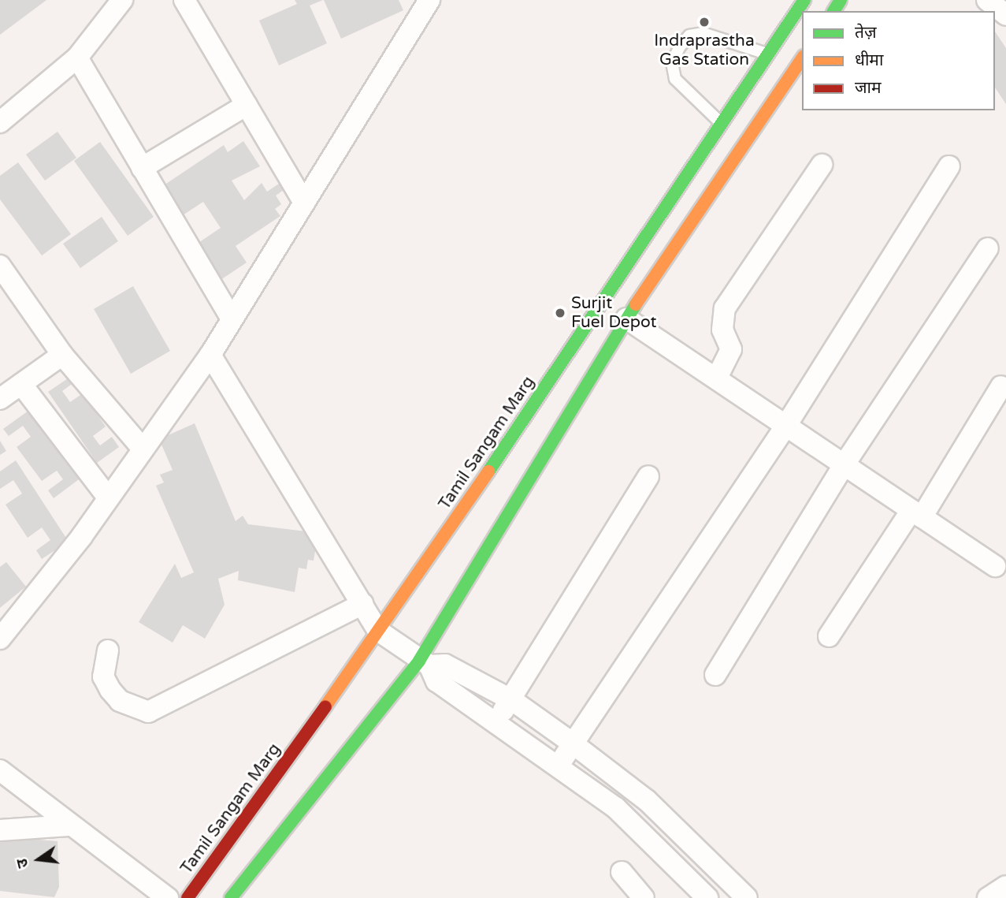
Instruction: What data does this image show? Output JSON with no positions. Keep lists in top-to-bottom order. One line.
{"streets":{"street":["Tamil Sangam Marg"]},"places":["Indraprastha Gas Station","Surjit Fuel Depot"],"legend":["तेज़","धीमा","जाम"],"north":"left"}
